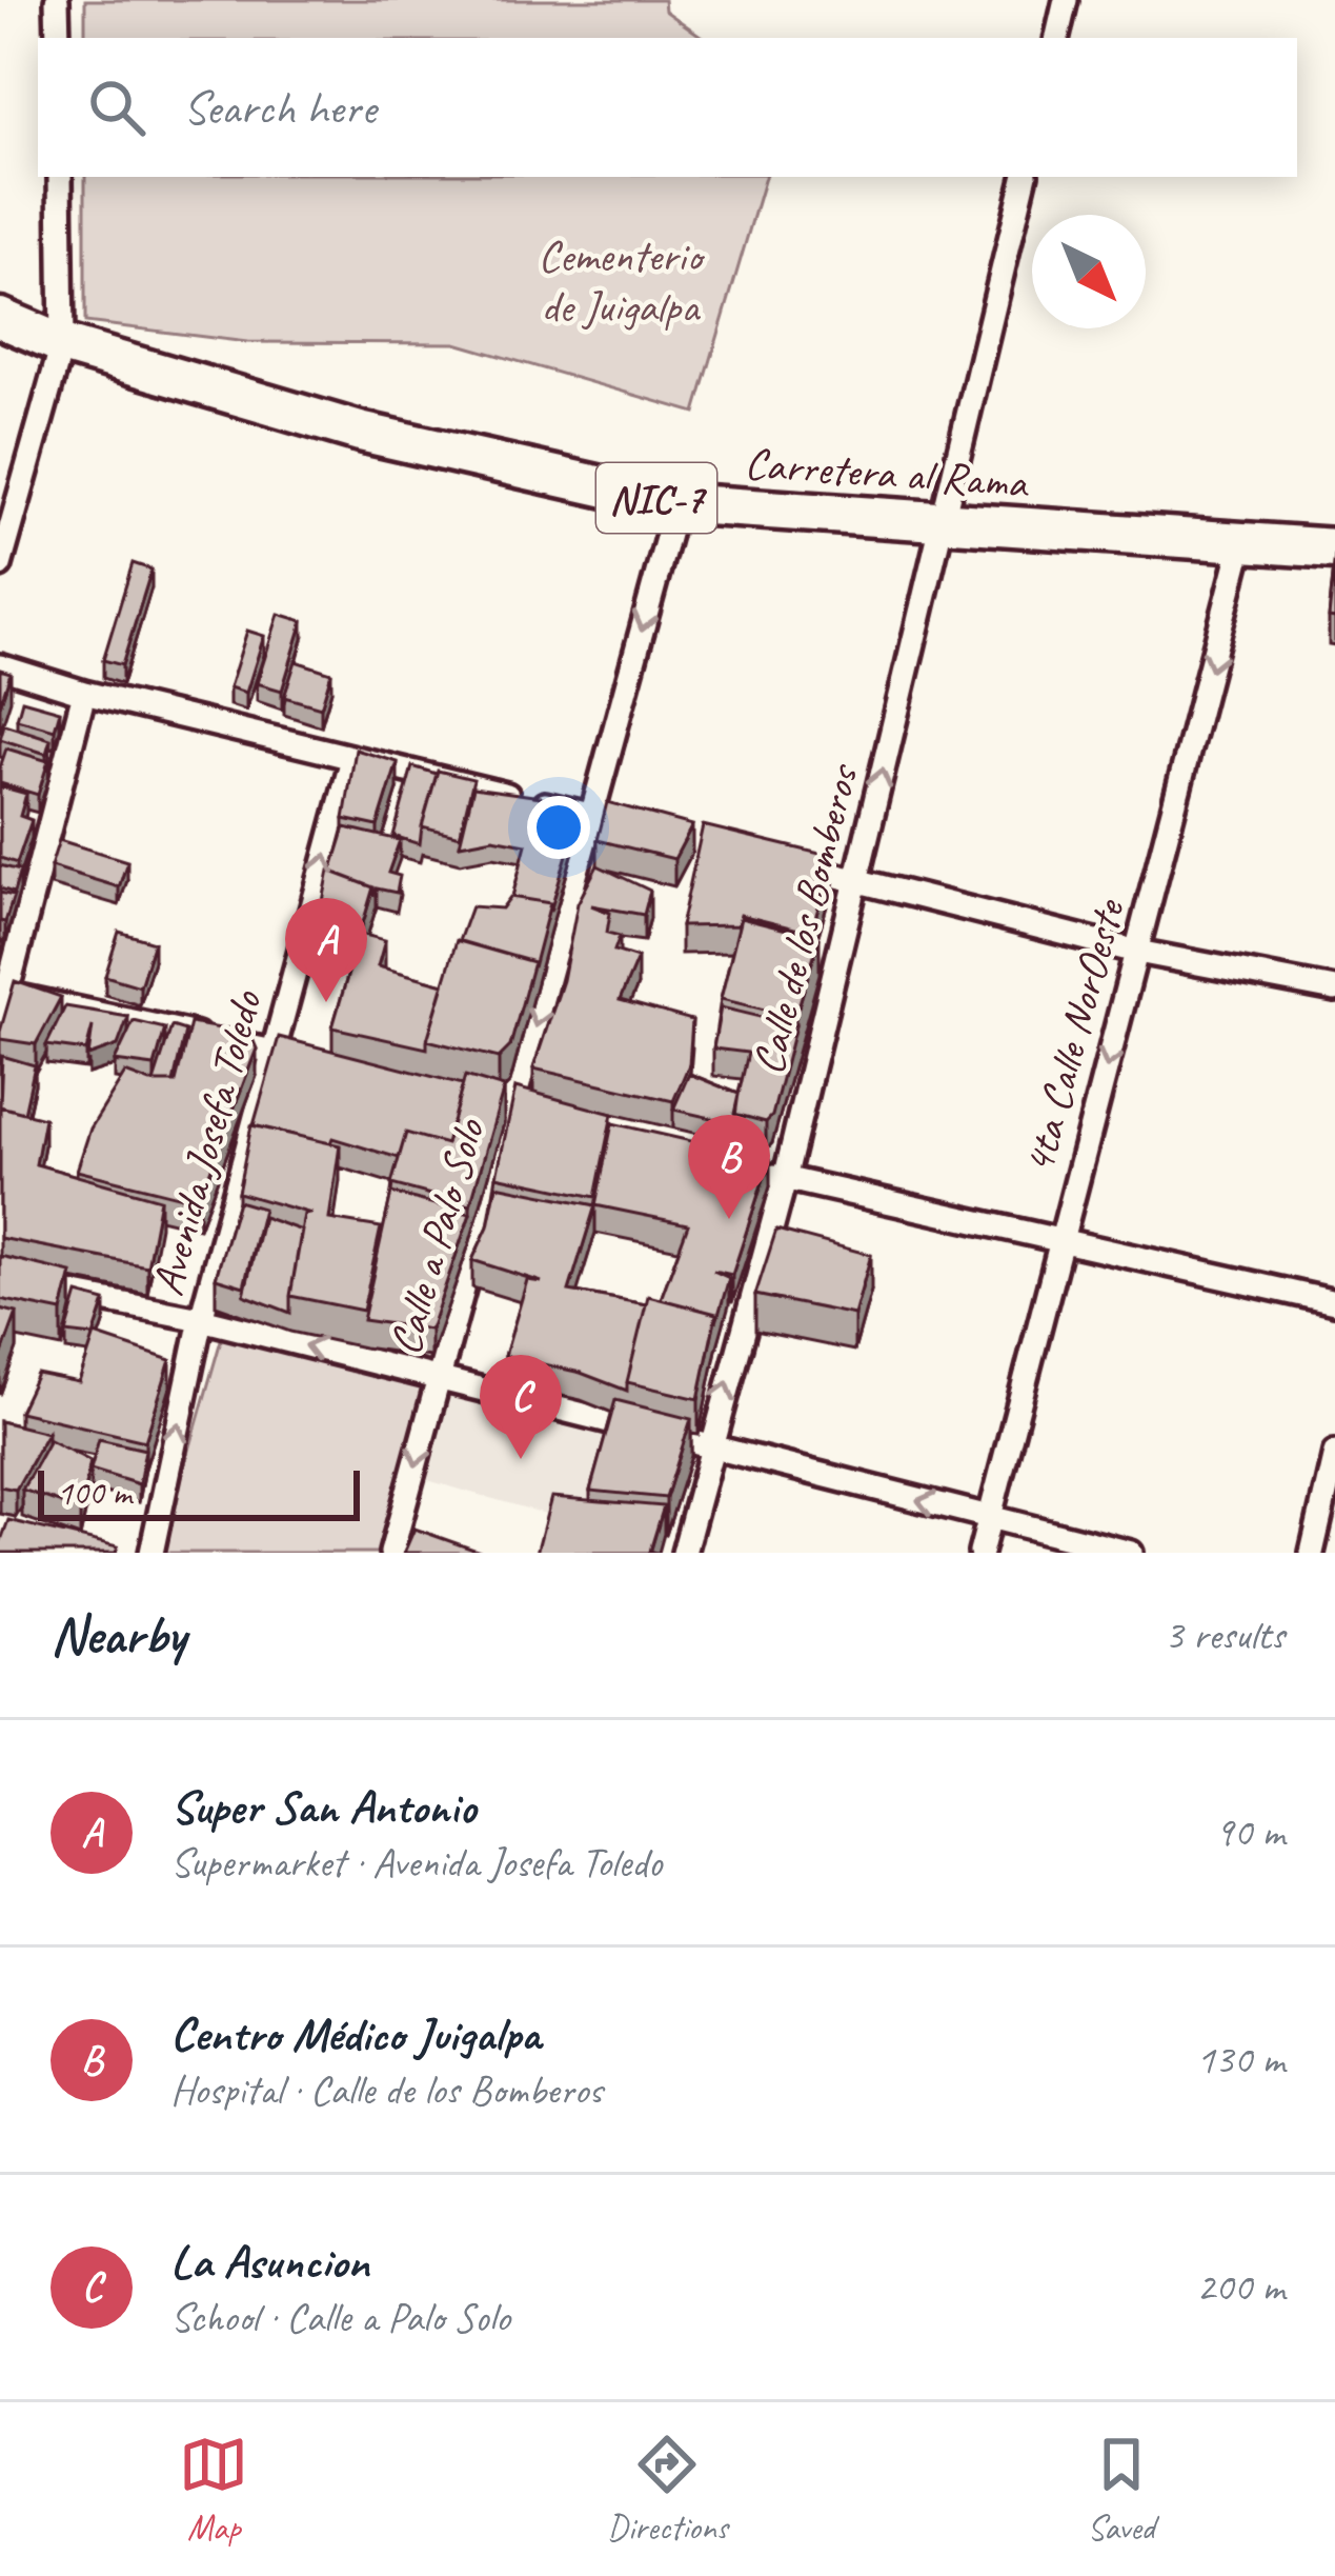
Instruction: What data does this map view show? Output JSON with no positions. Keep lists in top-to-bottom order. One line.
{"streets":{"highway":["Carretera al Rama","NIC-7"],"street":["Calle de los Bomberos","4ta Calle NorOeste","Avenida Josefa Toledo","Calle a Palo Solo"]},"crossings":[["Carretera al Rama","Calle de los Bomberos"],["Carretera al Rama","4ta Calle NorOeste"],["Carretera al Rama","Calle a Palo Solo"]],"one_way":["Calle de los Bomberos","4ta Calle NorOeste","Avenida Josefa Toledo","Calle a Palo Solo"],"parks":["Cementerio de Juigalpa"],"scale_bar":"100 m","north":"bottom right","page":{"search":"Search here","pins":["A","B","C"],"scale":"100 m","heading":["Nearby","3 results"],"list":[{"mark":"A","name":"Super San Antonio","note":"Supermarket · Avenida Josefa Toledo","value":"90 m"},{"mark":"B","name":"Centro Médico Juigalpa","note":"Hospital · Calle de los Bomberos","value":"130 m"},{"mark":"C","name":"La Asuncion","note":"School · Calle a Palo Solo","value":"200 m"}],"nav":["Map","Directions","Saved"]}}
